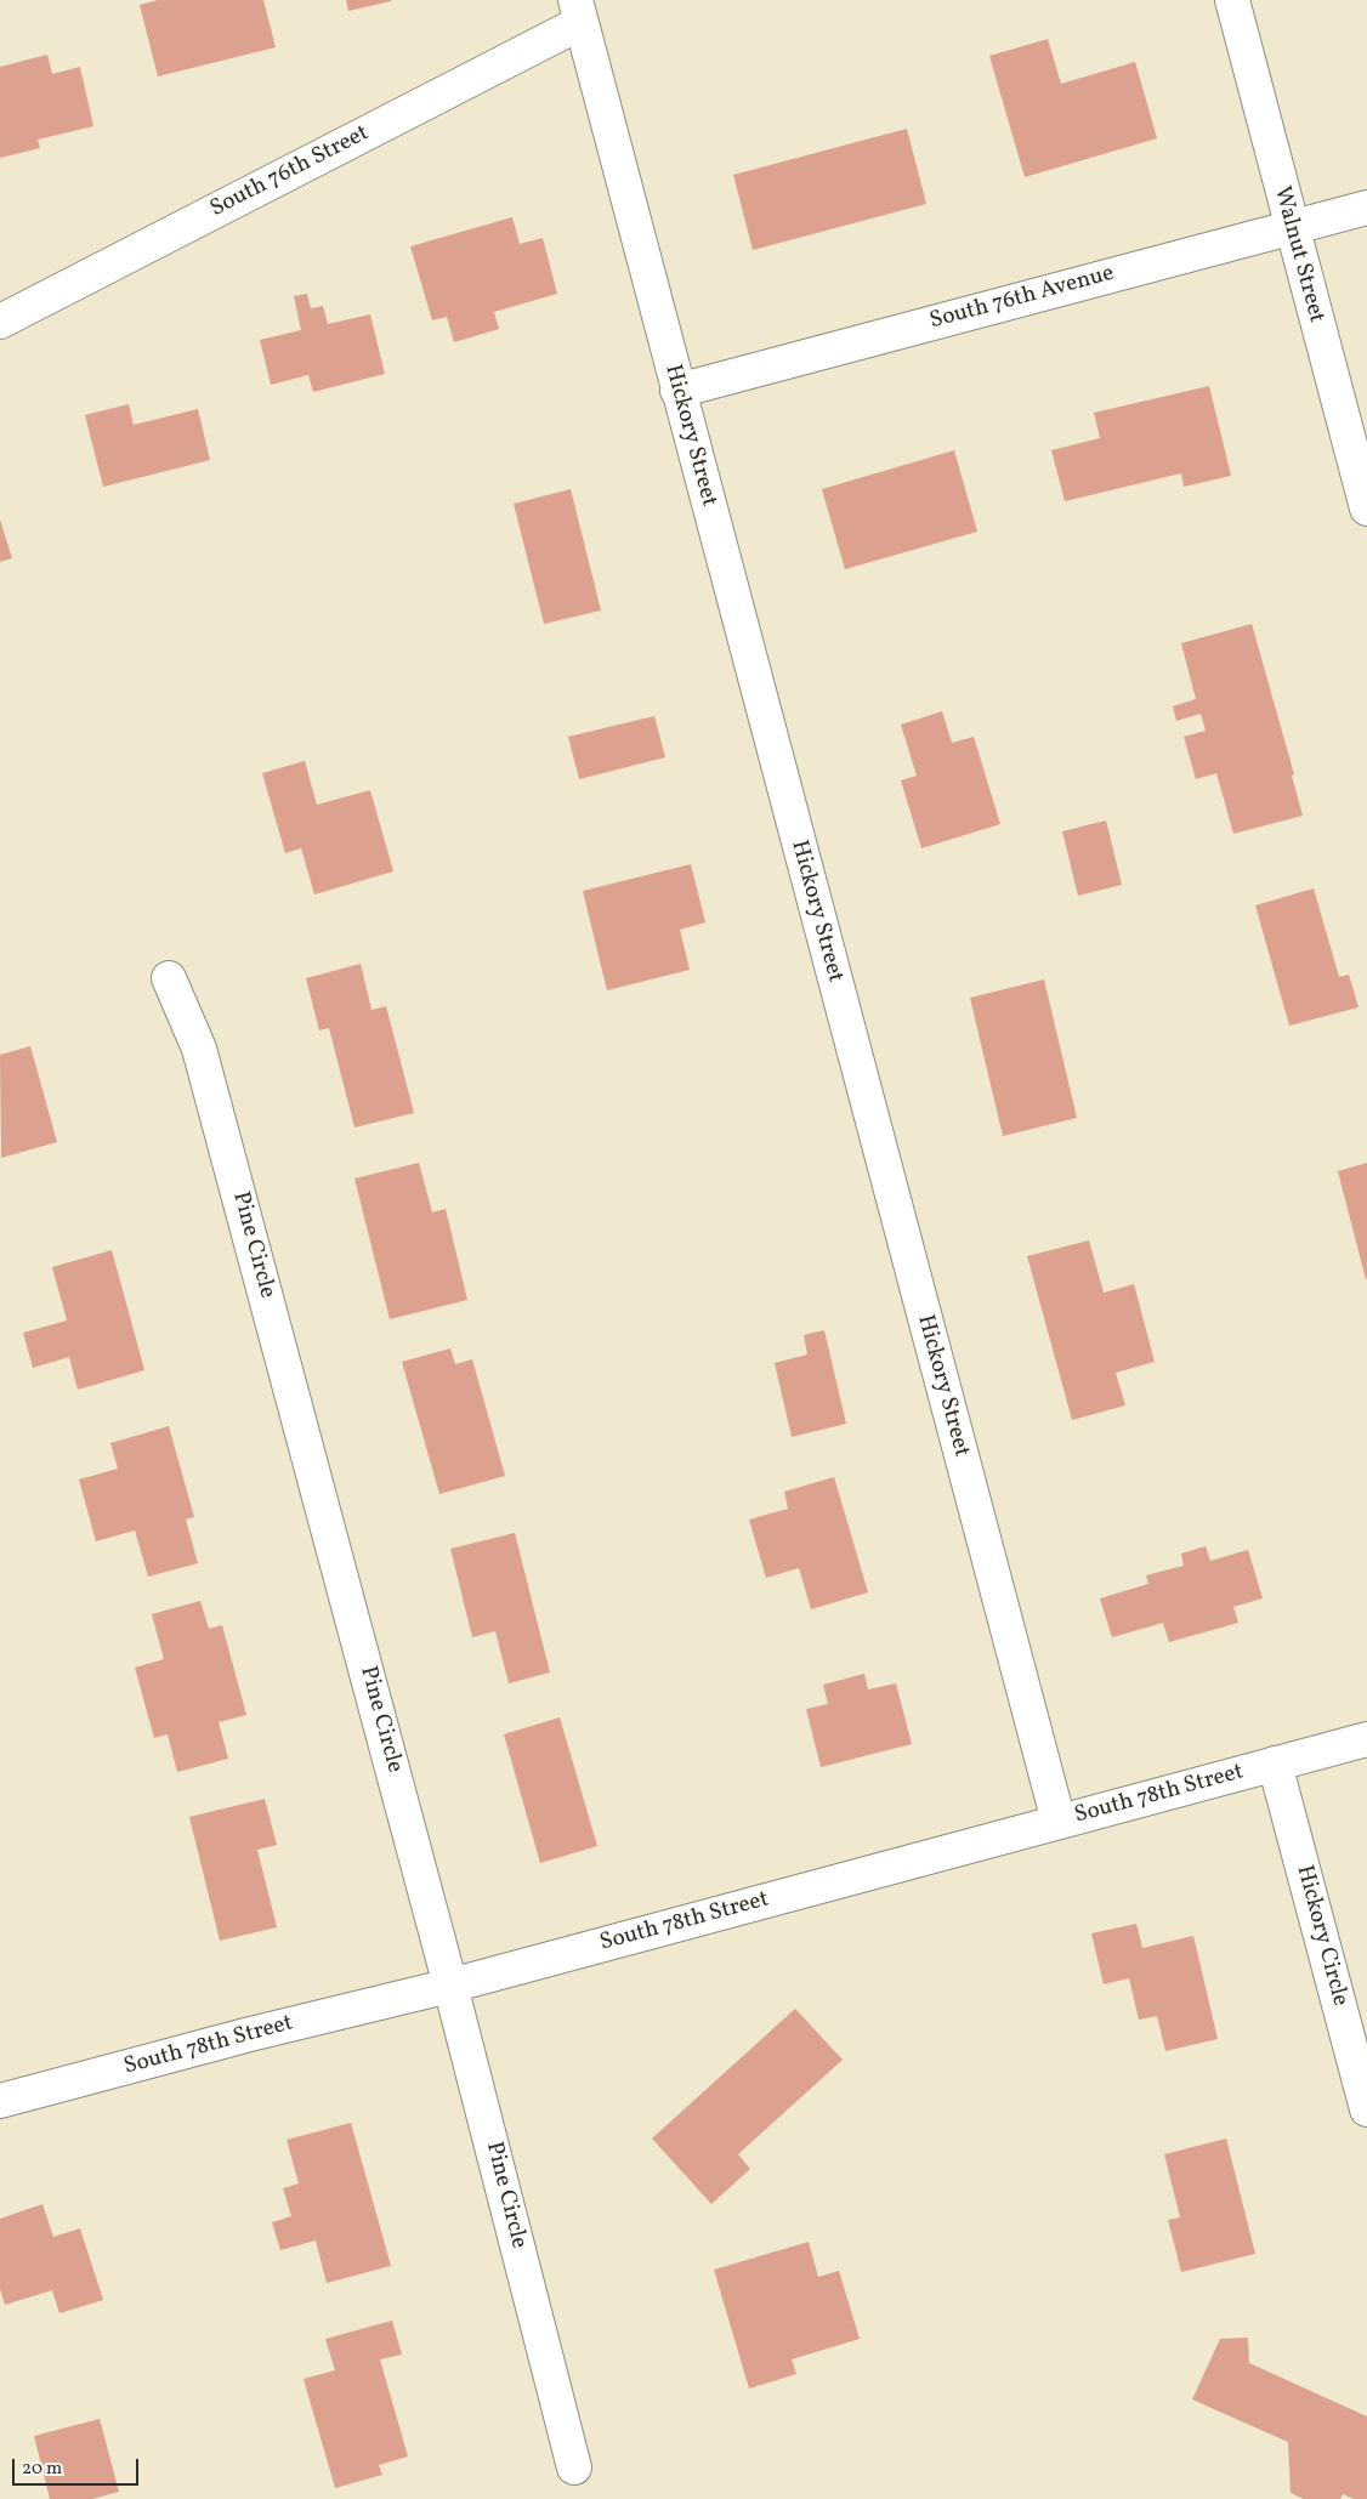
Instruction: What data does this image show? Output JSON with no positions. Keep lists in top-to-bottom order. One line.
{"streets":{"street":["South 76th Street","Walnut Street","South 76th Avenue","Hickory Street","Pine Circle","South 78th Street","Hickory Circle"]},"crossings":[["South 76th Street","Hickory Street"],["Walnut Street","South 76th Avenue"],["South 76th Avenue","Hickory Street"],["Hickory Street","South 78th Street"],["Pine Circle","South 78th Street"],["South 78th Street","Hickory Circle"]],"scale_bar":"20 m"}
